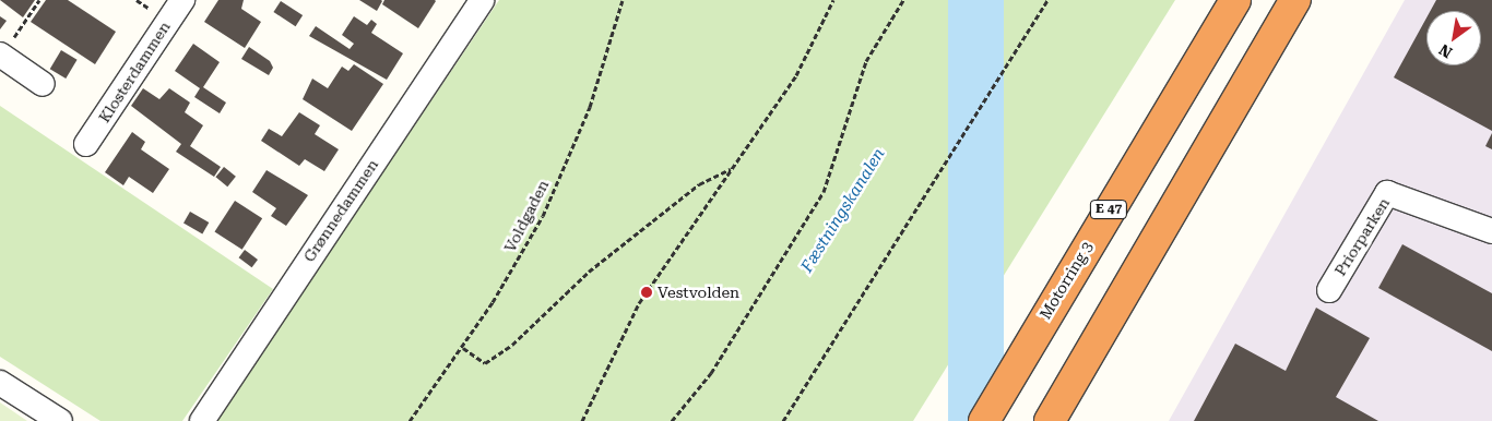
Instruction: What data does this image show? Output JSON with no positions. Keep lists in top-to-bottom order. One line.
{"streets":{"highway":["E 47","Motorring 3"],"street":["Klosterdammen","Grønnedammen","Priorparken"],"path":["Voldgaden"]},"water":["Fæstningskanalen"],"places":["Vestvolden"],"north":"bottom left"}
